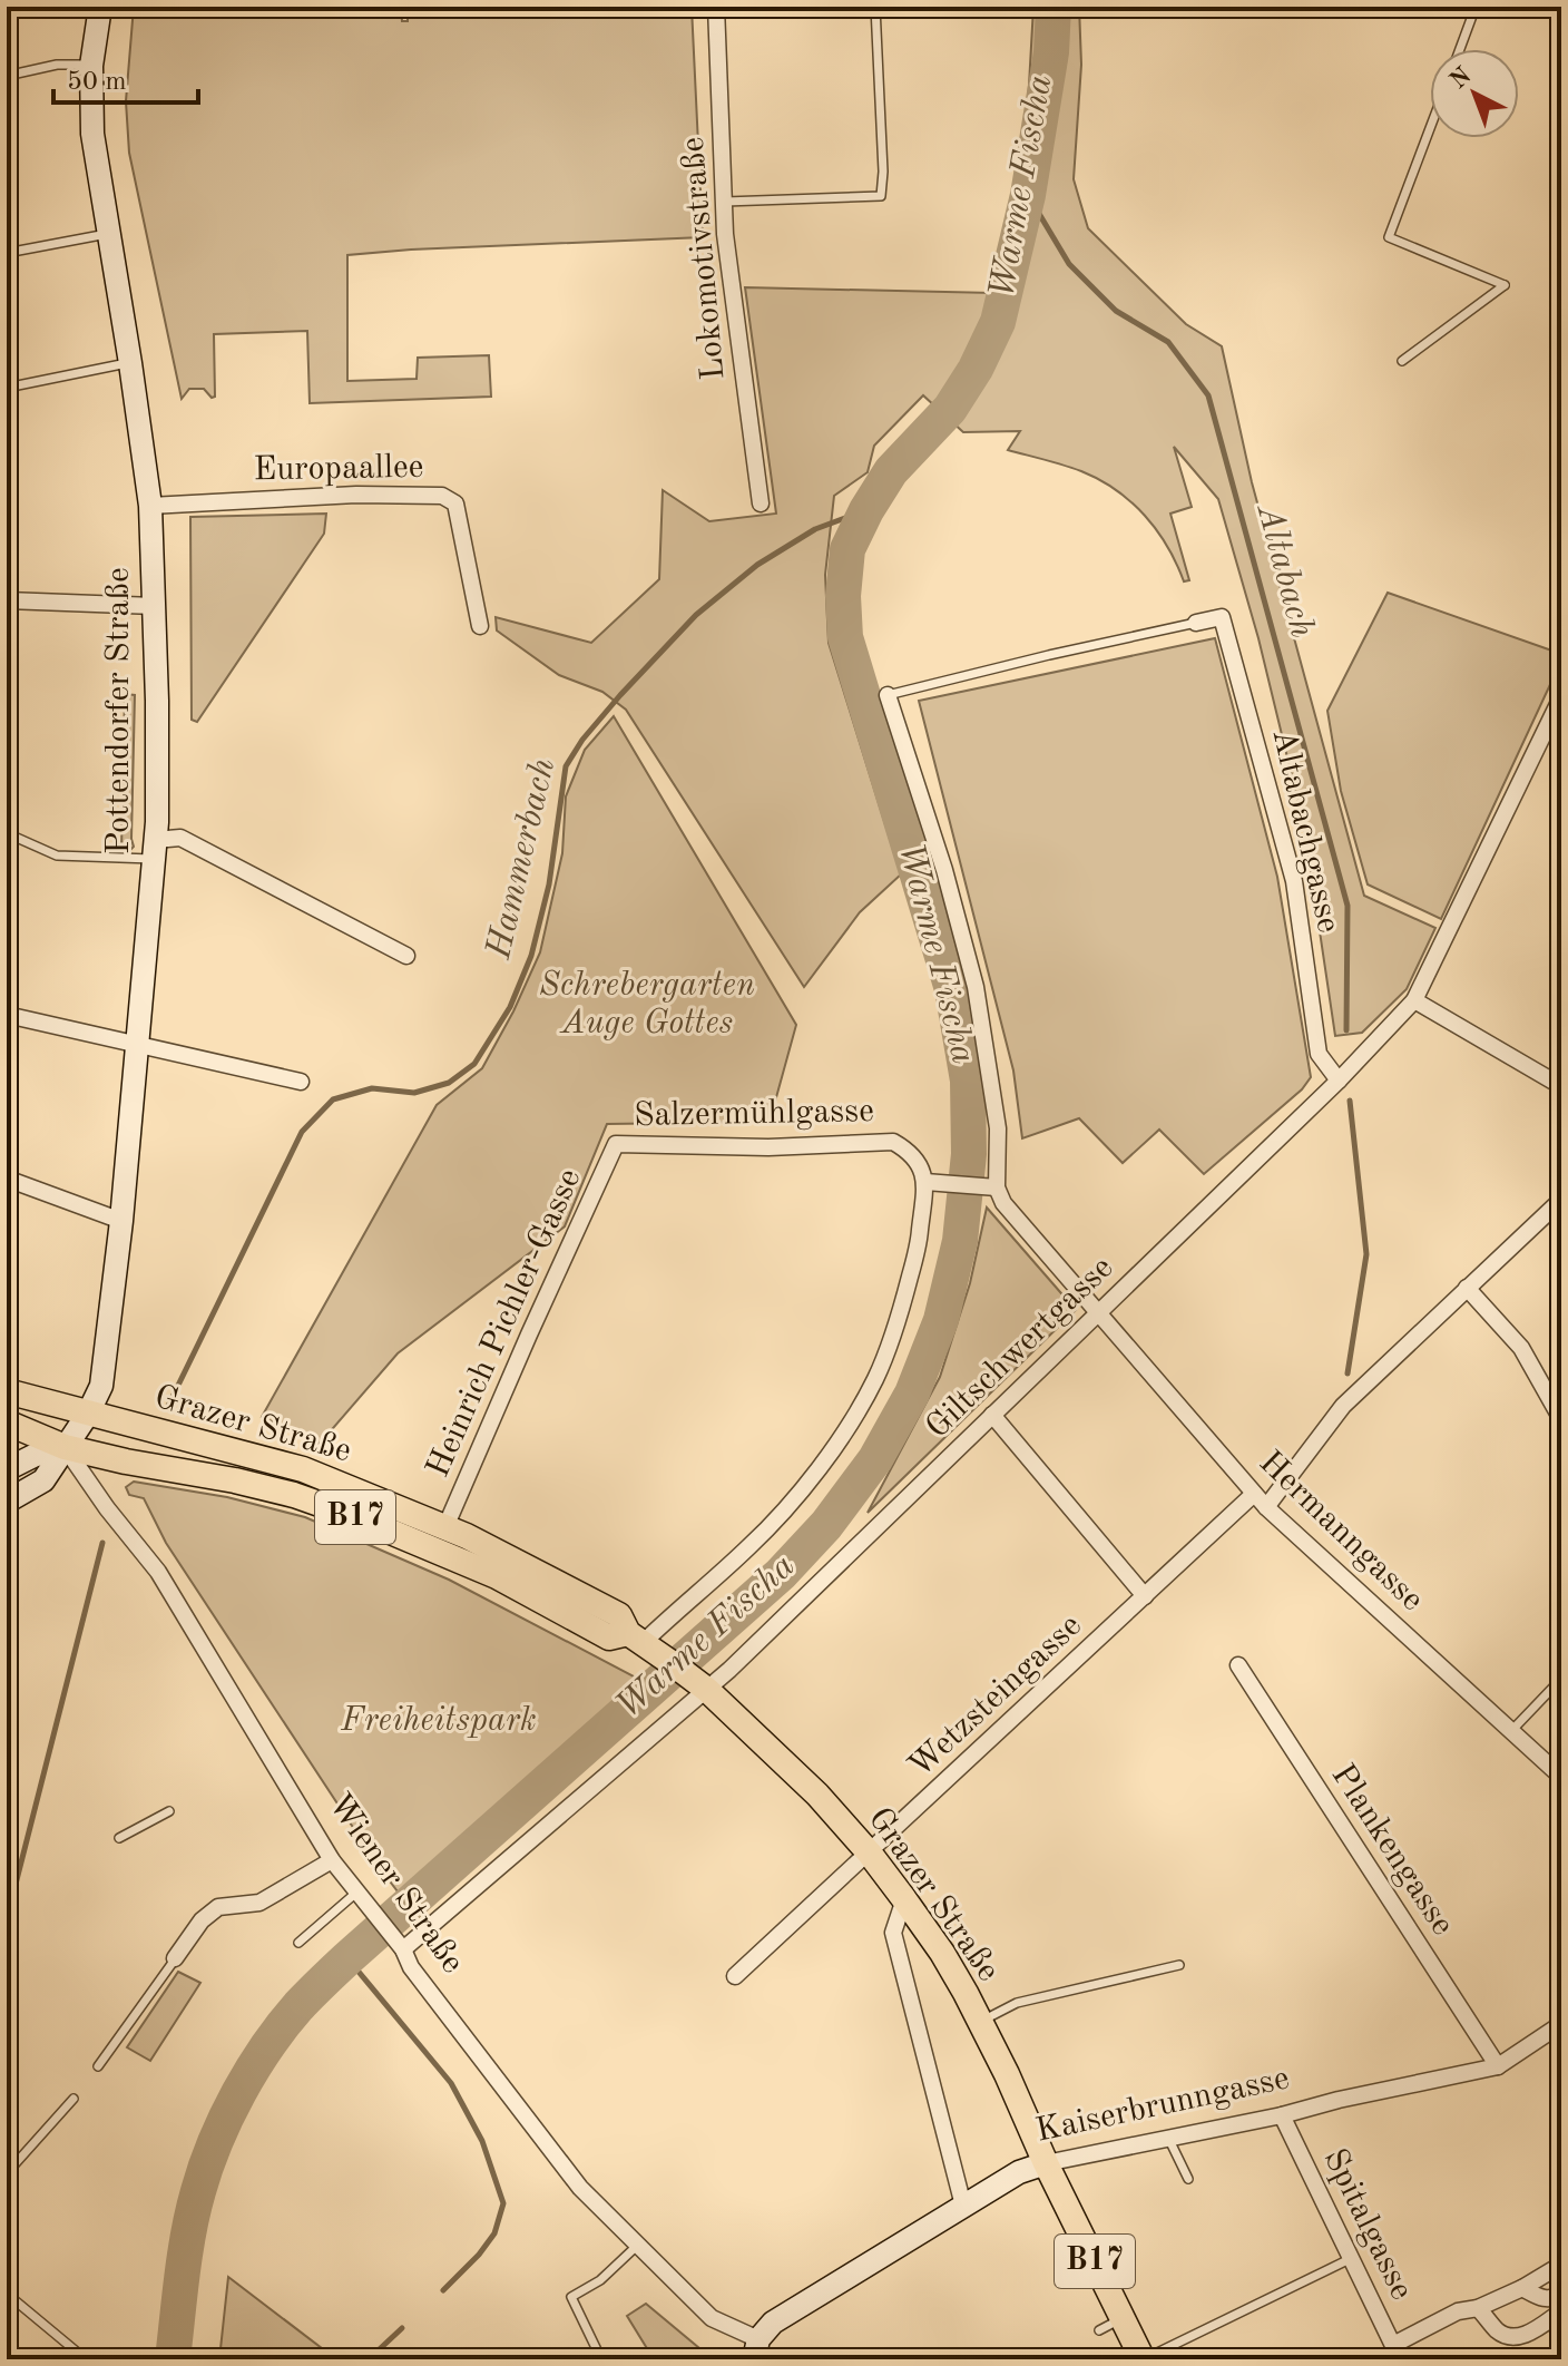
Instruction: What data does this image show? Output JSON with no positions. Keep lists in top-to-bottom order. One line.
{"streets":{"main road":["Pottendorfer Straße","Grazer Straße","B17","Kaiserbrunngasse"],"street":["Lokomotivstraße","Europaallee","Altabachgasse","Salzermühlgasse","Heinrich Pichler-Gasse","Giltschwertgasse","Hermanngasse","Wetzsteingasse","Plankengasse","Wiener Straße","Spitalgasse"]},"crossings":[["Europaallee","Pottendorfer Straße"],["Pottendorfer Straße","Grazer Straße"],["Pottendorfer Straße","B17"],["Pottendorfer Straße","Wiener Straße"],["Altabachgasse","Giltschwertgasse"],["Salzermühlgasse","Heinrich Pichler-Gasse"],["Heinrich Pichler-Gasse","Grazer Straße"],["Giltschwertgasse","Grazer Straße"],["Giltschwertgasse","Hermanngasse"],["Giltschwertgasse","Wiener Straße"],["Grazer Straße","B17"],["Grazer Straße","Wetzsteingasse"],["Grazer Straße","Wiener Straße"],["Grazer Straße","Kaiserbrunngasse"],["B17","Wiener Straße"],["Hermanngasse","Wetzsteingasse"],["Plankengasse","Kaiserbrunngasse"],["Wiener Straße","Kaiserbrunngasse"],["Kaiserbrunngasse","Spitalgasse"]],"water":["Warme Fischa","Altabach","Hammerbach"],"parks":["Schrebergarten Auge Gottes","Freiheitspark"],"scale_bar":"50 m","north":"top left"}
